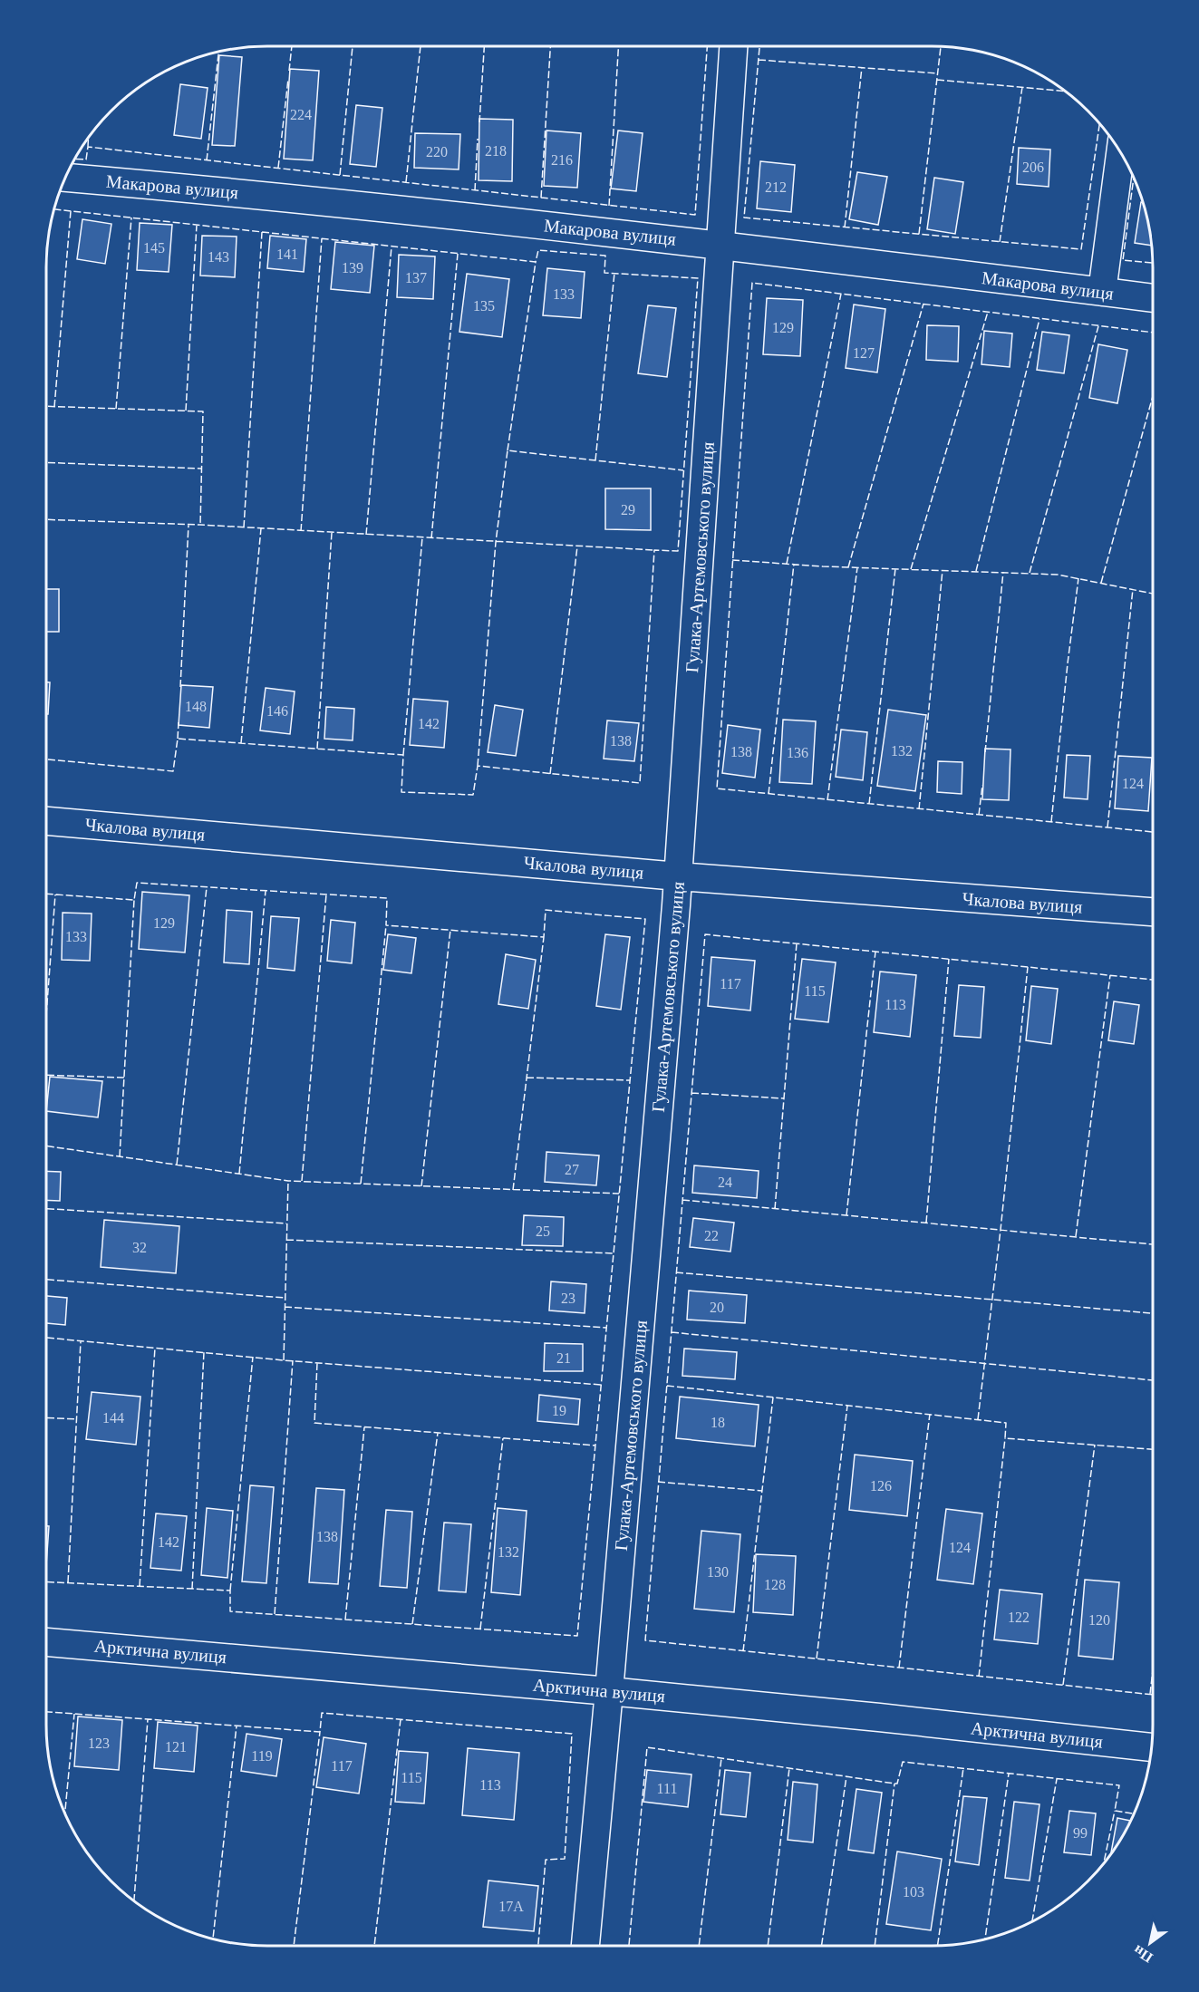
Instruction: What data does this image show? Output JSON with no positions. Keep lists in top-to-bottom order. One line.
{"streets":{"street":["Макарова вулиця","Гулака-Артемовського вулиця","Чкалова вулиця","Арктична вулиця"]},"crossings":[["Макарова вулиця","Гулака-Артемовського вулиця"],["Гулака-Артемовського вулиця","Чкалова вулиця"],["Гулака-Артемовського вулиця","Арктична вулиця"]],"house_numbers":["224","218","220","216","206","212","145","141","143","139","137","133","135","129","127","29","148","146","142","138","132","138","136","124","129","133","117","115","113","27","24","25","22","32","23","20","21","19","144","18","126","138","142","124","132","130","128","122","120","123","121","119","117","115","113","111","99","103","17А"],"north":"bottom left"}
